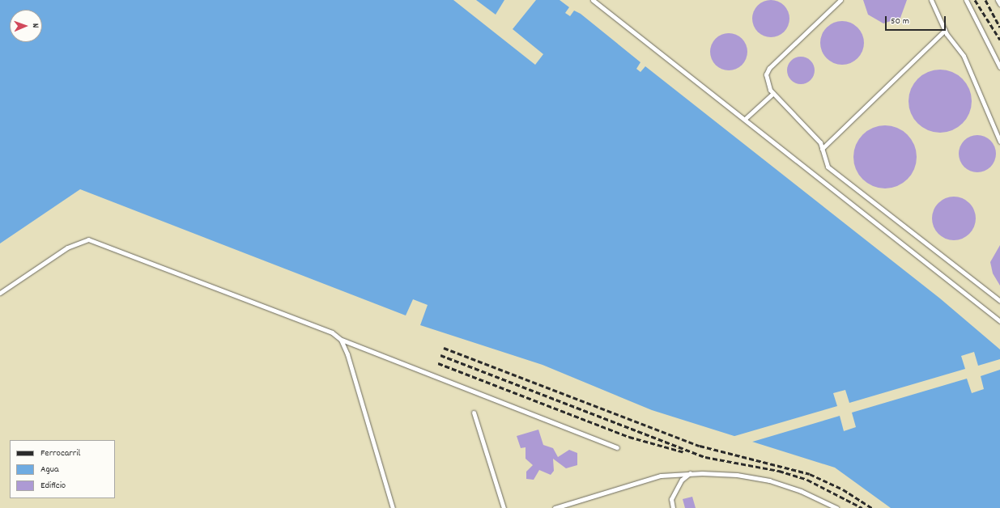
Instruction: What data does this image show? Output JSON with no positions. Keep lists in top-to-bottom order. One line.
{"legend":["Ferrocarril","Agua","Edificio"],"scale_bar":"50 m","north":"right"}
